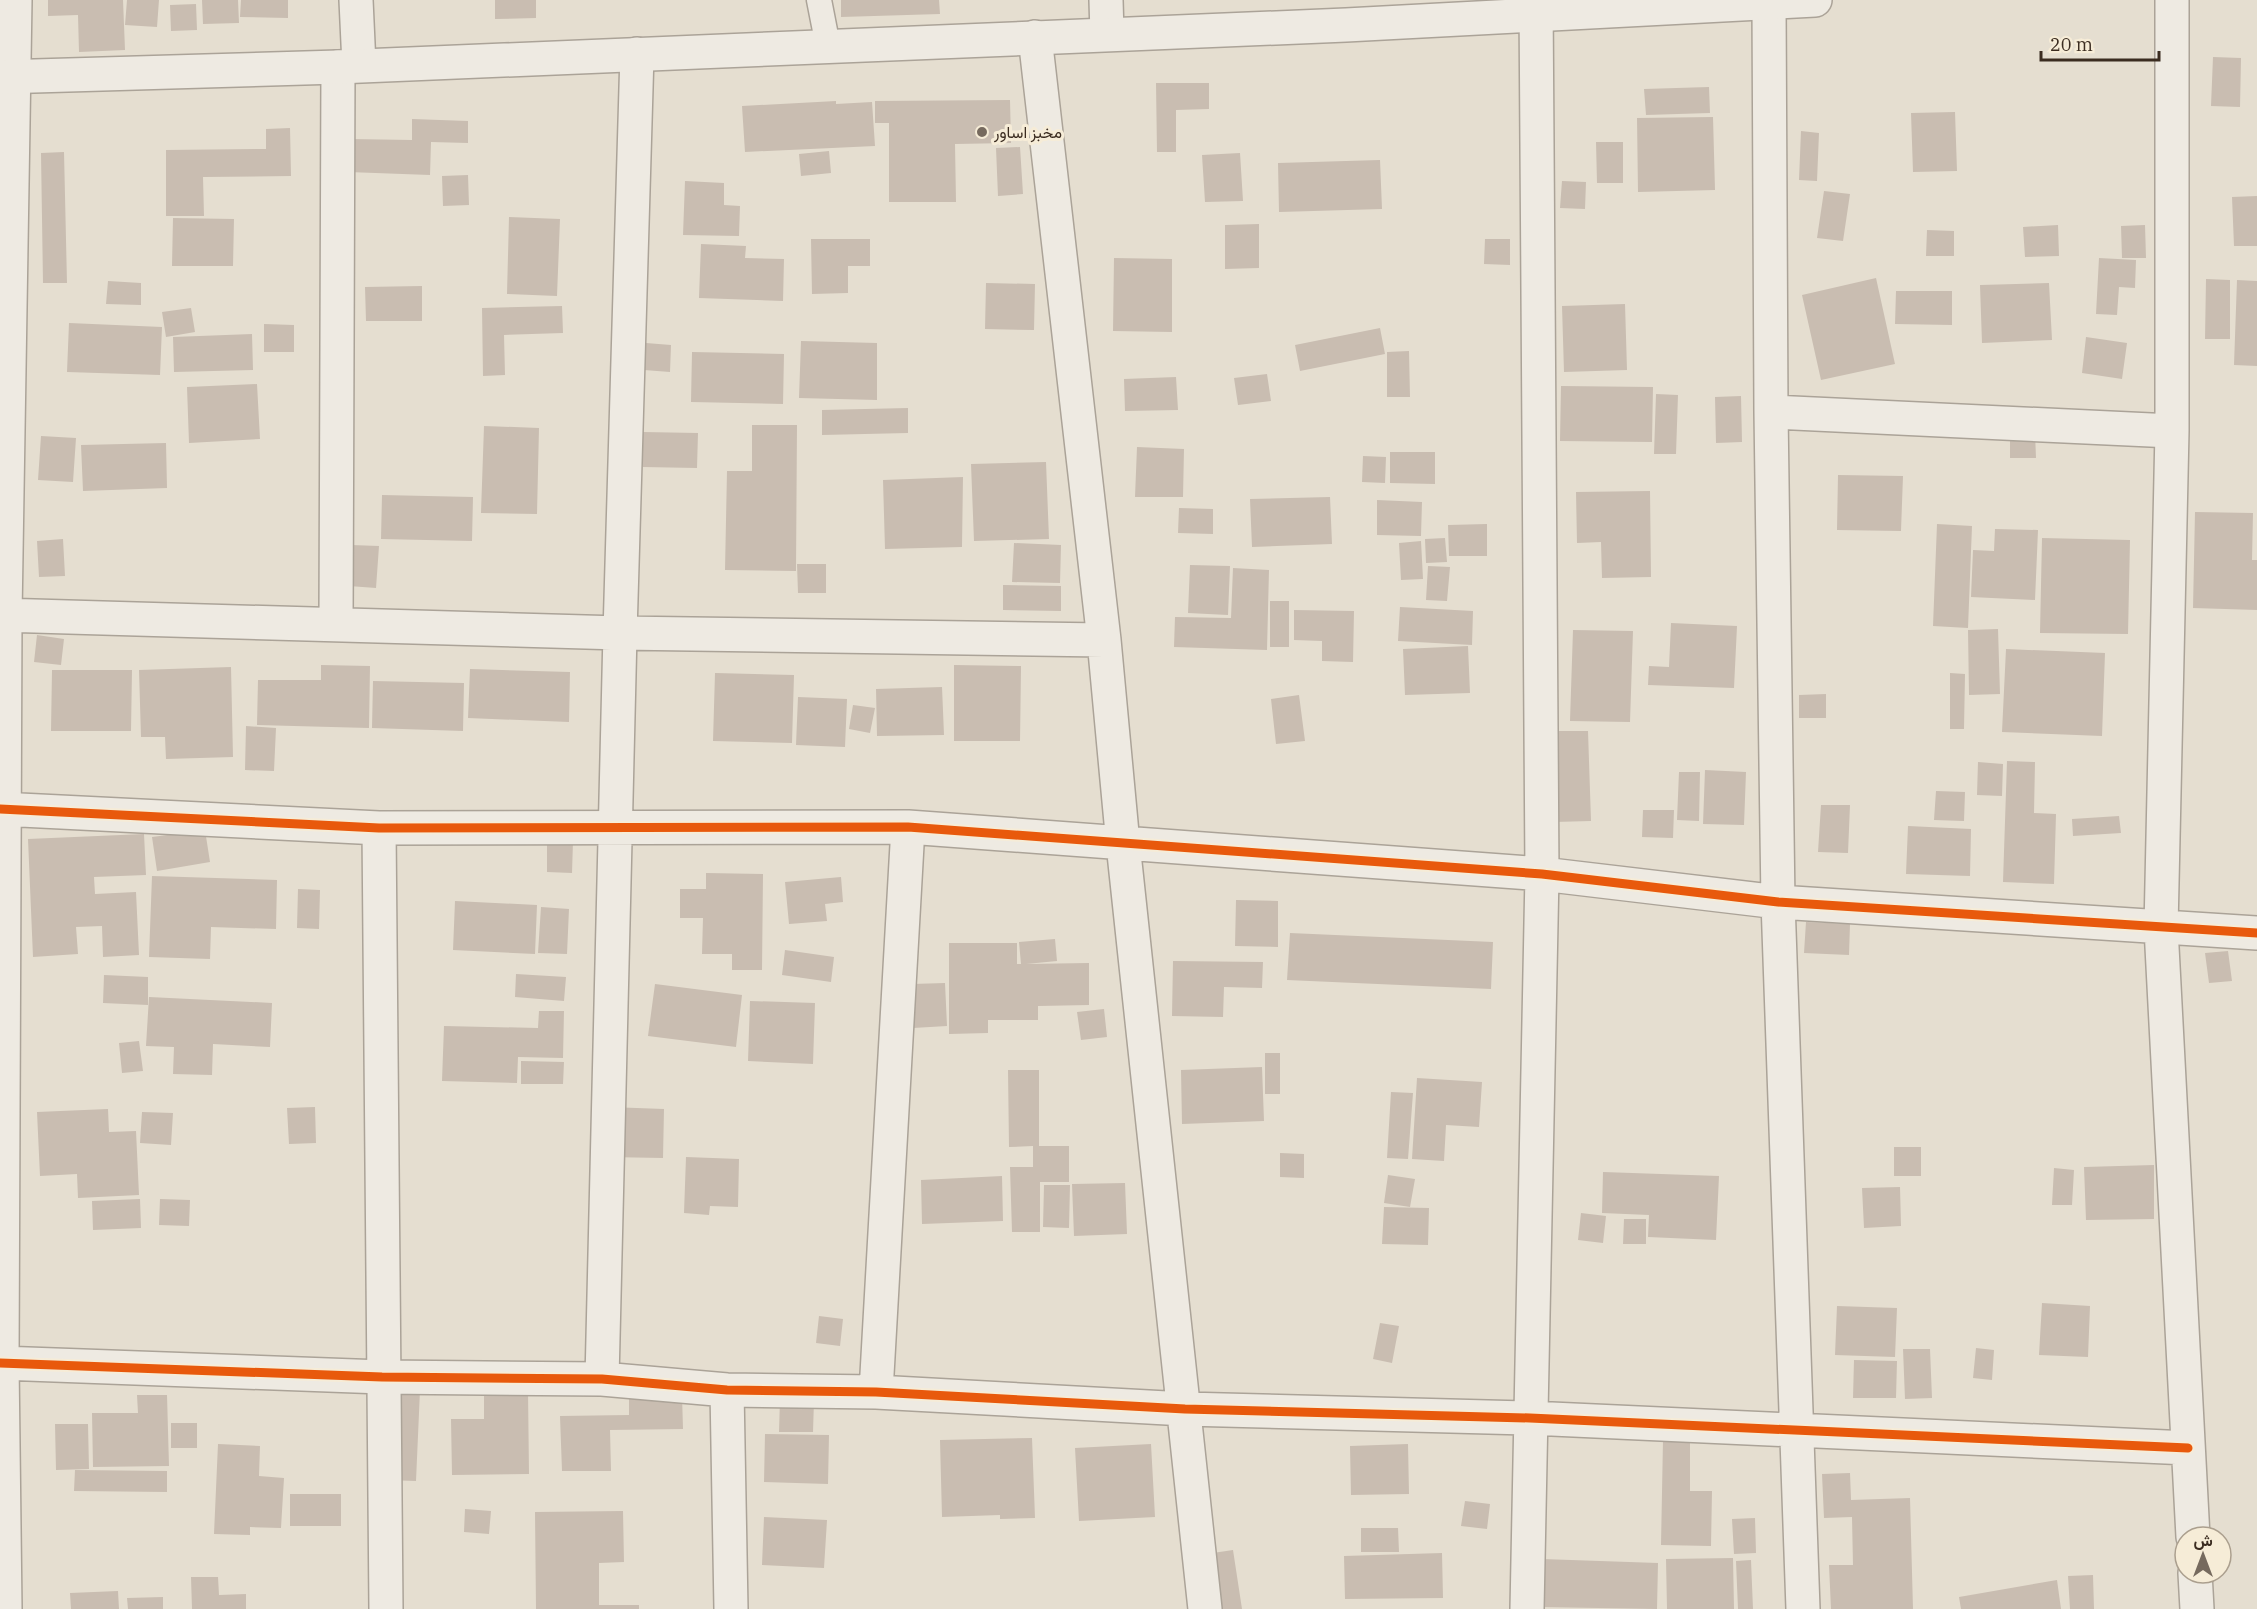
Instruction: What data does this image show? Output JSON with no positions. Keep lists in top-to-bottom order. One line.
{"places":["مخبز اساور"],"scale_bar":"20 m","north":"top"}
